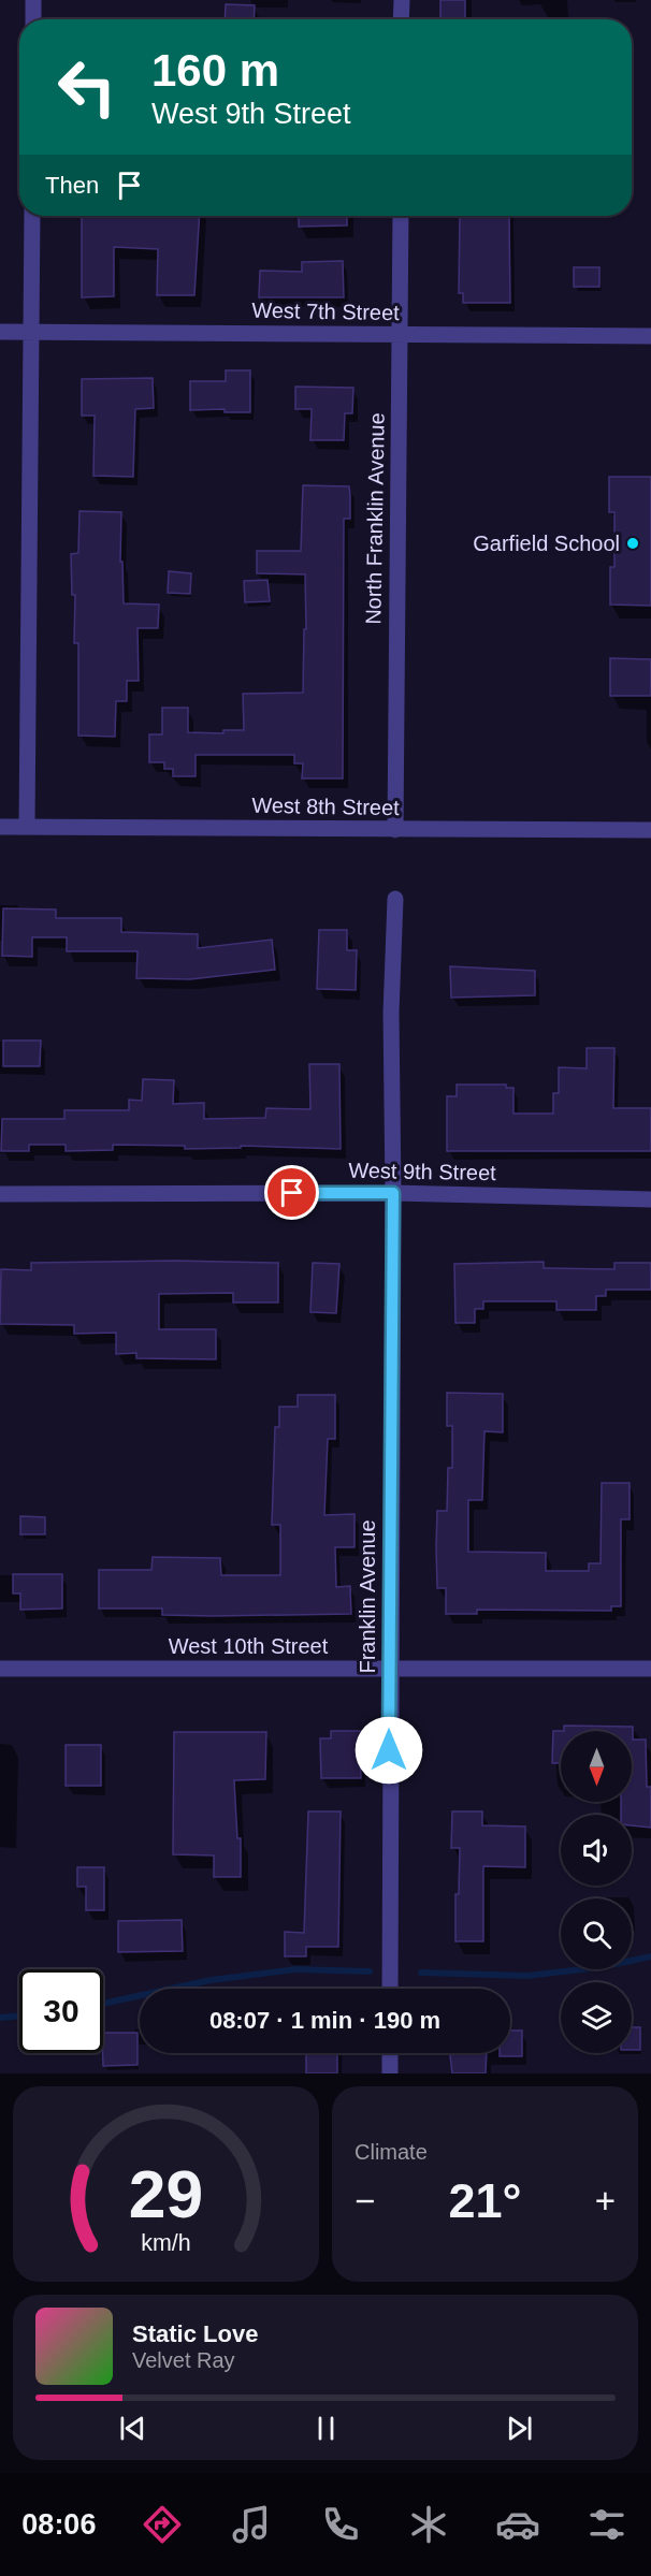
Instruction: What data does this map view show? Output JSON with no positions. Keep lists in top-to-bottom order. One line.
{"streets":{"street":["West 7th Street","North Franklin Avenue","West 8th Street","West 9th Street","Franklin Avenue","West 10th Street"]},"crossings":[["West 7th Street","North Franklin Avenue"],["North Franklin Avenue","West 8th Street"],["West 9th Street","Franklin Avenue"],["Franklin Avenue","West 10th Street"]],"places":["Garfield School"],"north":"bottom","page":{"turn":["160 m","West 9th Street"],"then":"Then","limit":"30","trip":"08:07 · 1 min · 190 m","tile":"Climate","heat":["−","21°","+"],"song":["Static Love","Velvet Ray"],"tabs":"08:06","gauge":["29","km/h"]}}
